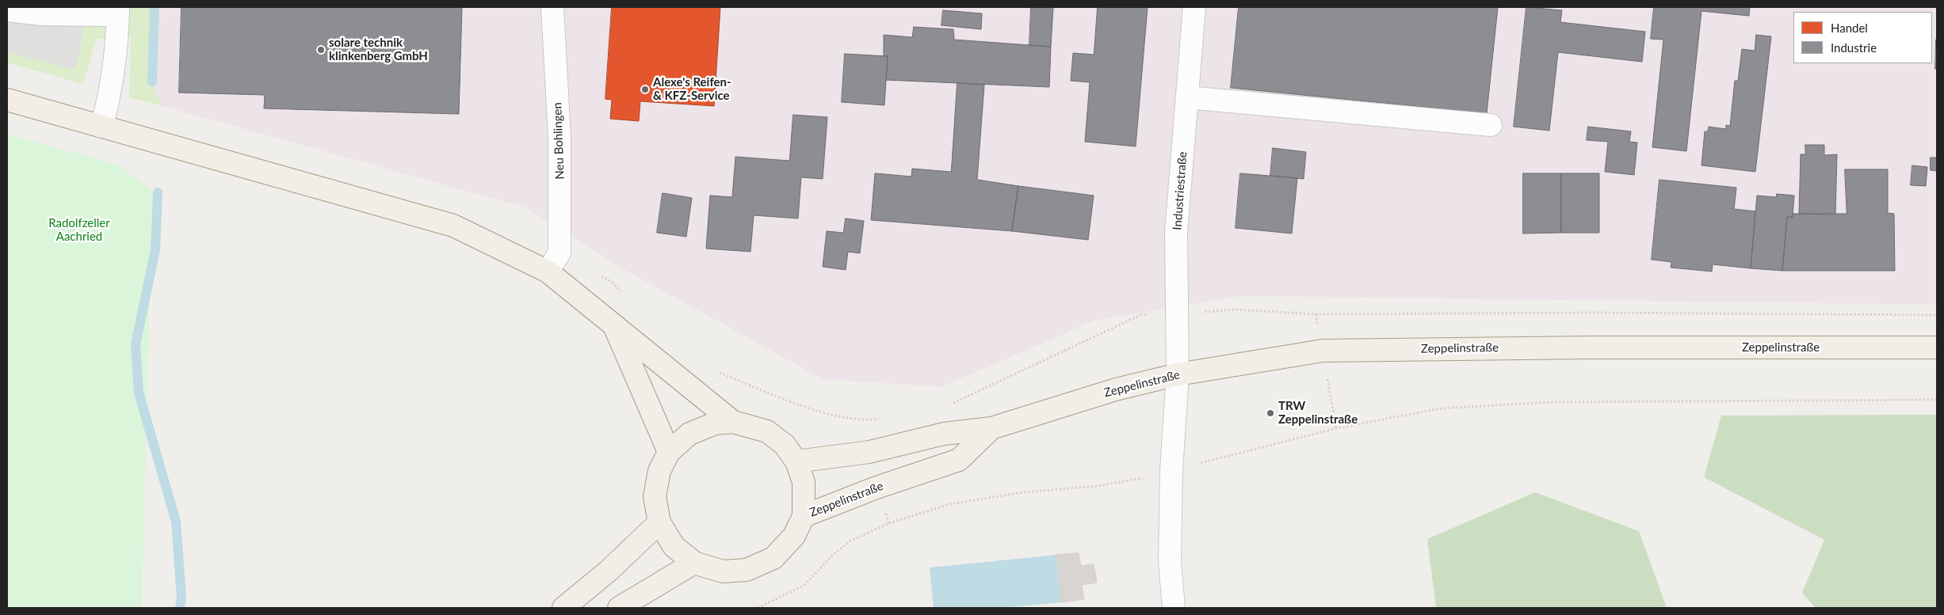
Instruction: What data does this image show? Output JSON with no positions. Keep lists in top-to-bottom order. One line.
{"streets":{"main road":["Zeppelinstraße"],"street":["Neu Bohlingen","Industriestraße"]},"crossings":[["Industriestraße","Zeppelinstraße"]],"parks":["Radolfzeller Aachried"],"places":["solare technik klinkenberg GmbH","Alexe's Reifen- & KFZ-Service","TRW Zeppelinstraße"],"legend":["Handel","Industrie"]}
